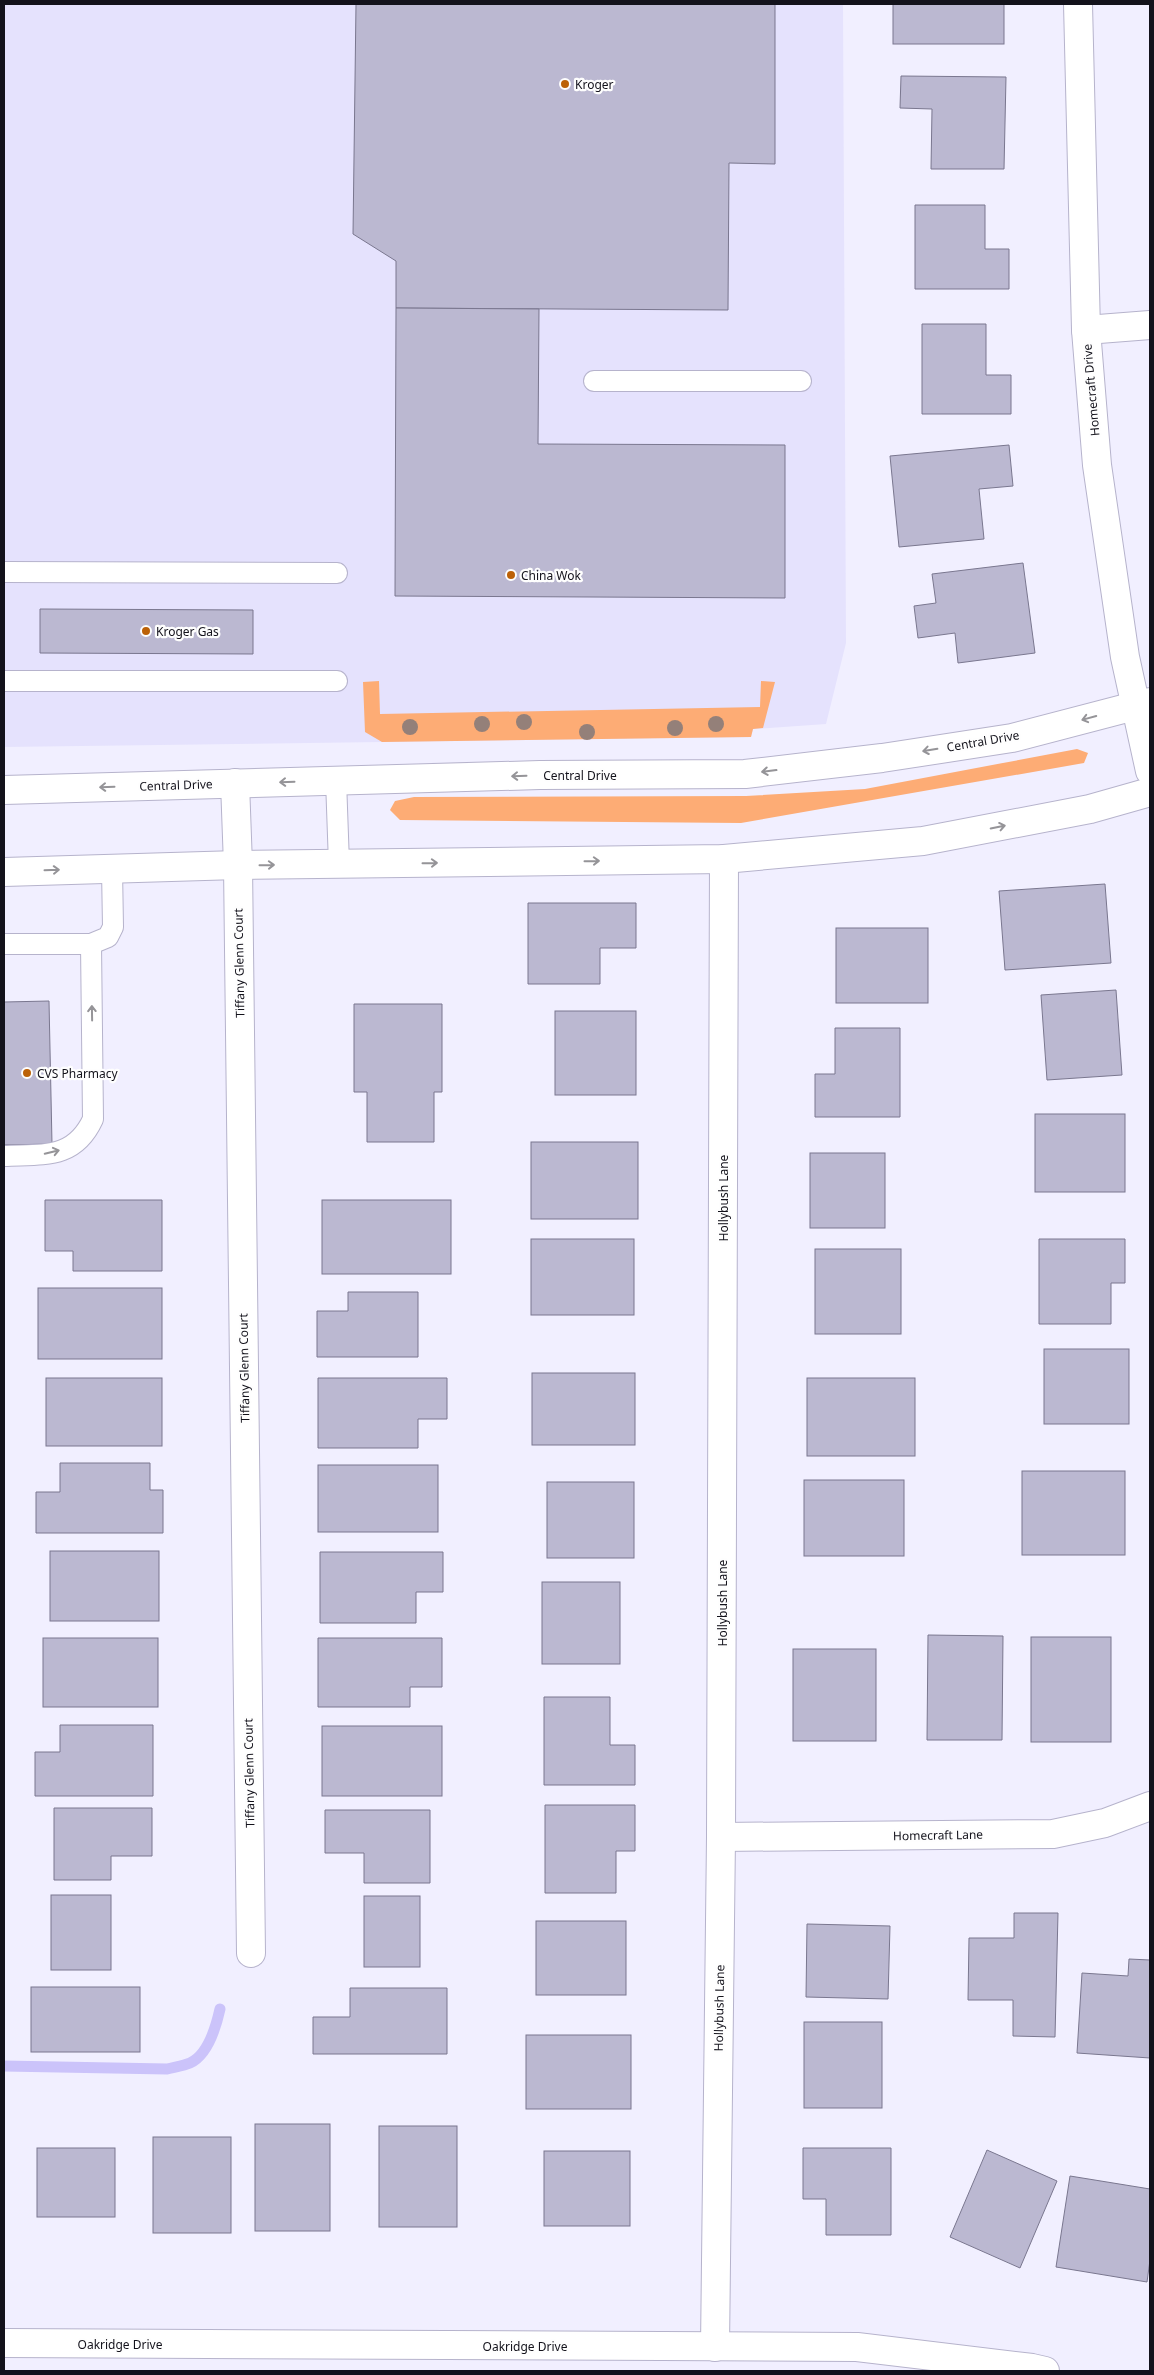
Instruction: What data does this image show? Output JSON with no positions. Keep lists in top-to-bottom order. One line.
{"streets":{"street":["Homecraft Drive","Central Drive","Tiffany Glenn Court","Hollybush Lane","Homecraft Lane","Oakridge Drive"]},"crossings":[["Homecraft Drive","Central Drive"],["Central Drive","Tiffany Glenn Court"],["Hollybush Lane","Homecraft Lane"],["Hollybush Lane","Oakridge Drive"]],"places":["Kroger","China Wok","Kroger Gas","CVS Pharmacy"]}
